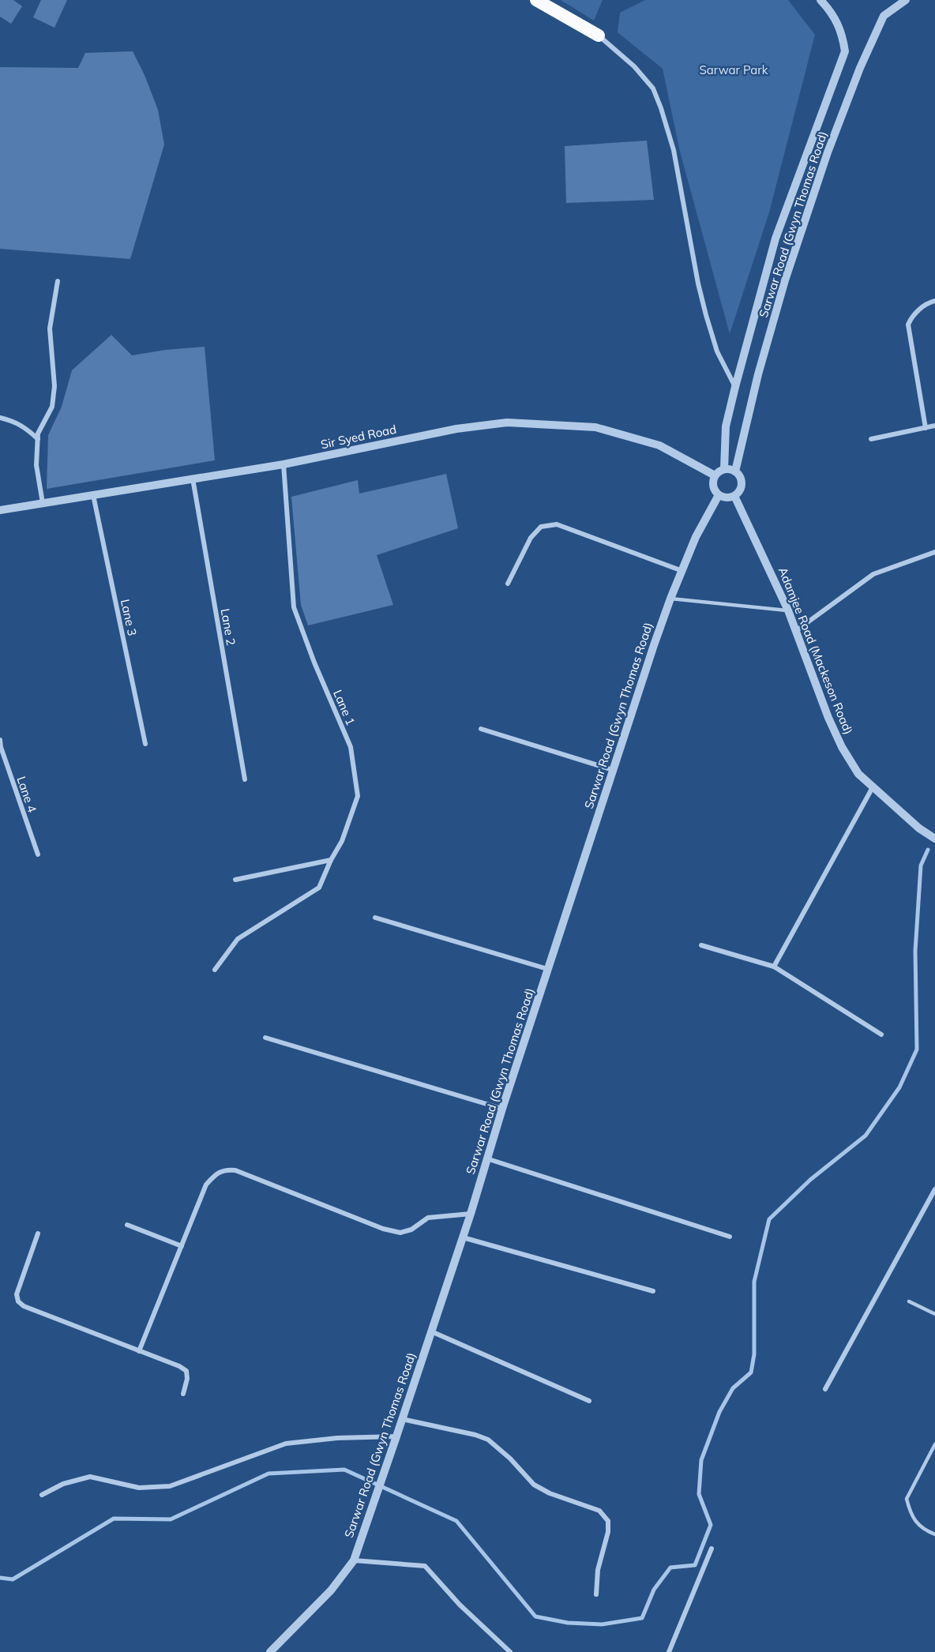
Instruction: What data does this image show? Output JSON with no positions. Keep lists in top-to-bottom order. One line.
{"streets":{"street":["Sarwar Road (Gwyn Thomas Road)","Sir Syed Road","Lane 3","Lane 2","Adamjee Road (Mackeson Road)","Lane 1","Lane 4"]},"crossings":[["Sarwar Road (Gwyn Thomas Road)","Sir Syed Road"],["Sarwar Road (Gwyn Thomas Road)","Adamjee Road (Mackeson Road)"],["Sir Syed Road","Lane 3"],["Sir Syed Road","Lane 2"],["Sir Syed Road","Adamjee Road (Mackeson Road)"],["Sir Syed Road","Lane 1"]],"parks":["Sarwar Park"]}
